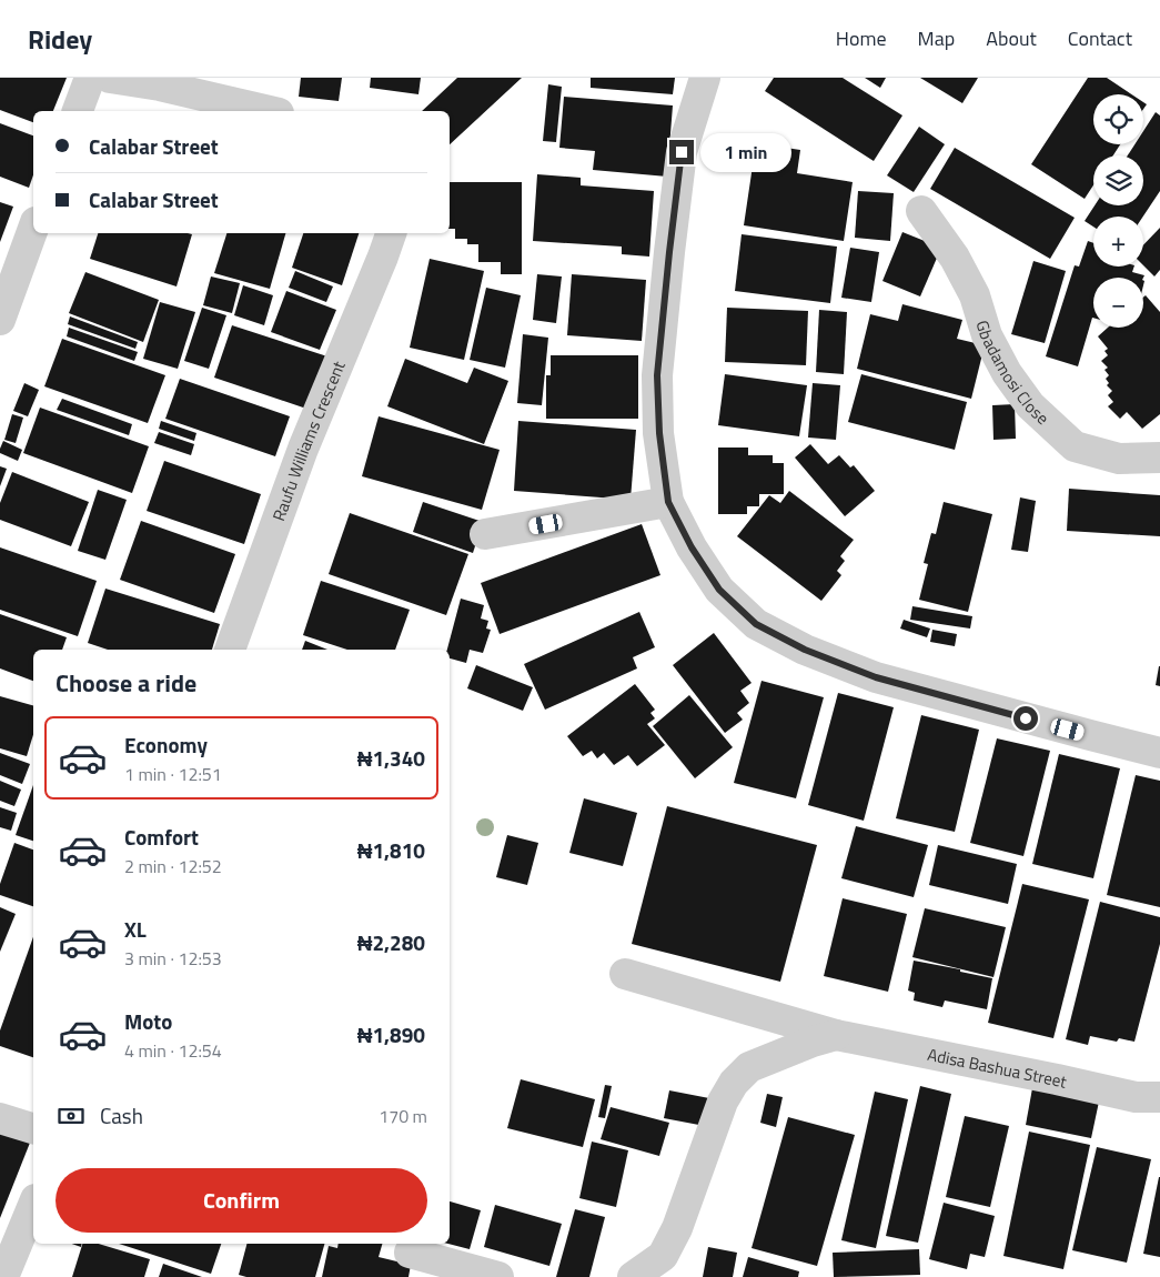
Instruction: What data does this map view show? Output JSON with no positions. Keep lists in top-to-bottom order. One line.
{"streets":{"street":["Gbadamosi Close","Raufu Williams Crescent","Adisa Bashua Street"]},"page":{"header":"Ridey","nav":["Home","Map","About","Contact"],"map_buttons":["+","−"],"banner":["Calabar Street","Calabar Street"],"bubble":"1 min","heading":"Choose a ride","list":[{"name":"Economy","note":"1 min · 12:51","value":"₦1,340"},{"name":"Comfort","note":"2 min · 12:52","value":"₦1,810"},{"name":"XL","note":"3 min · 12:53","value":"₦2,280"},{"name":"Moto","note":"4 min · 12:54","value":"₦1,890"}],"pay":["Cash","170 m"],"buttons":"Confirm"}}
